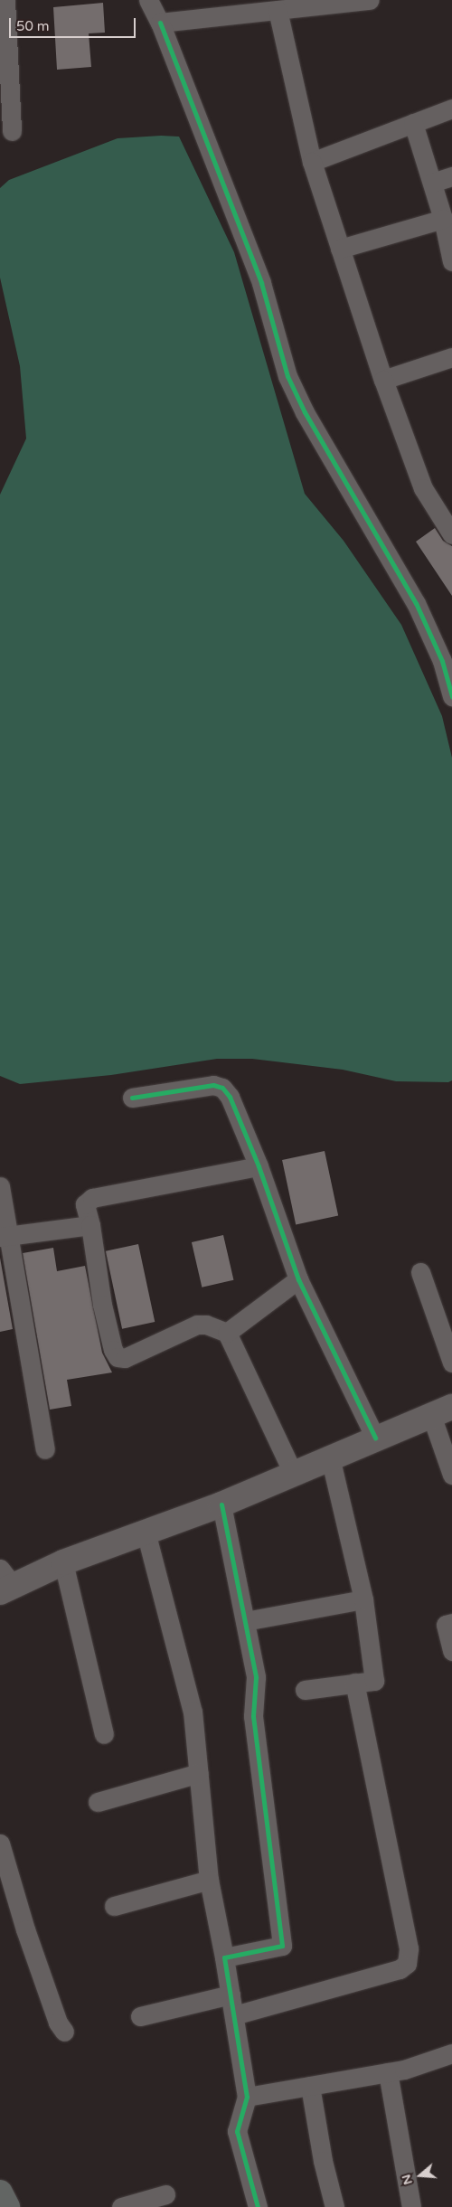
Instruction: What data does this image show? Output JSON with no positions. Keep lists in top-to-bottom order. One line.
{"scale_bar":"50 m","north":"left"}
